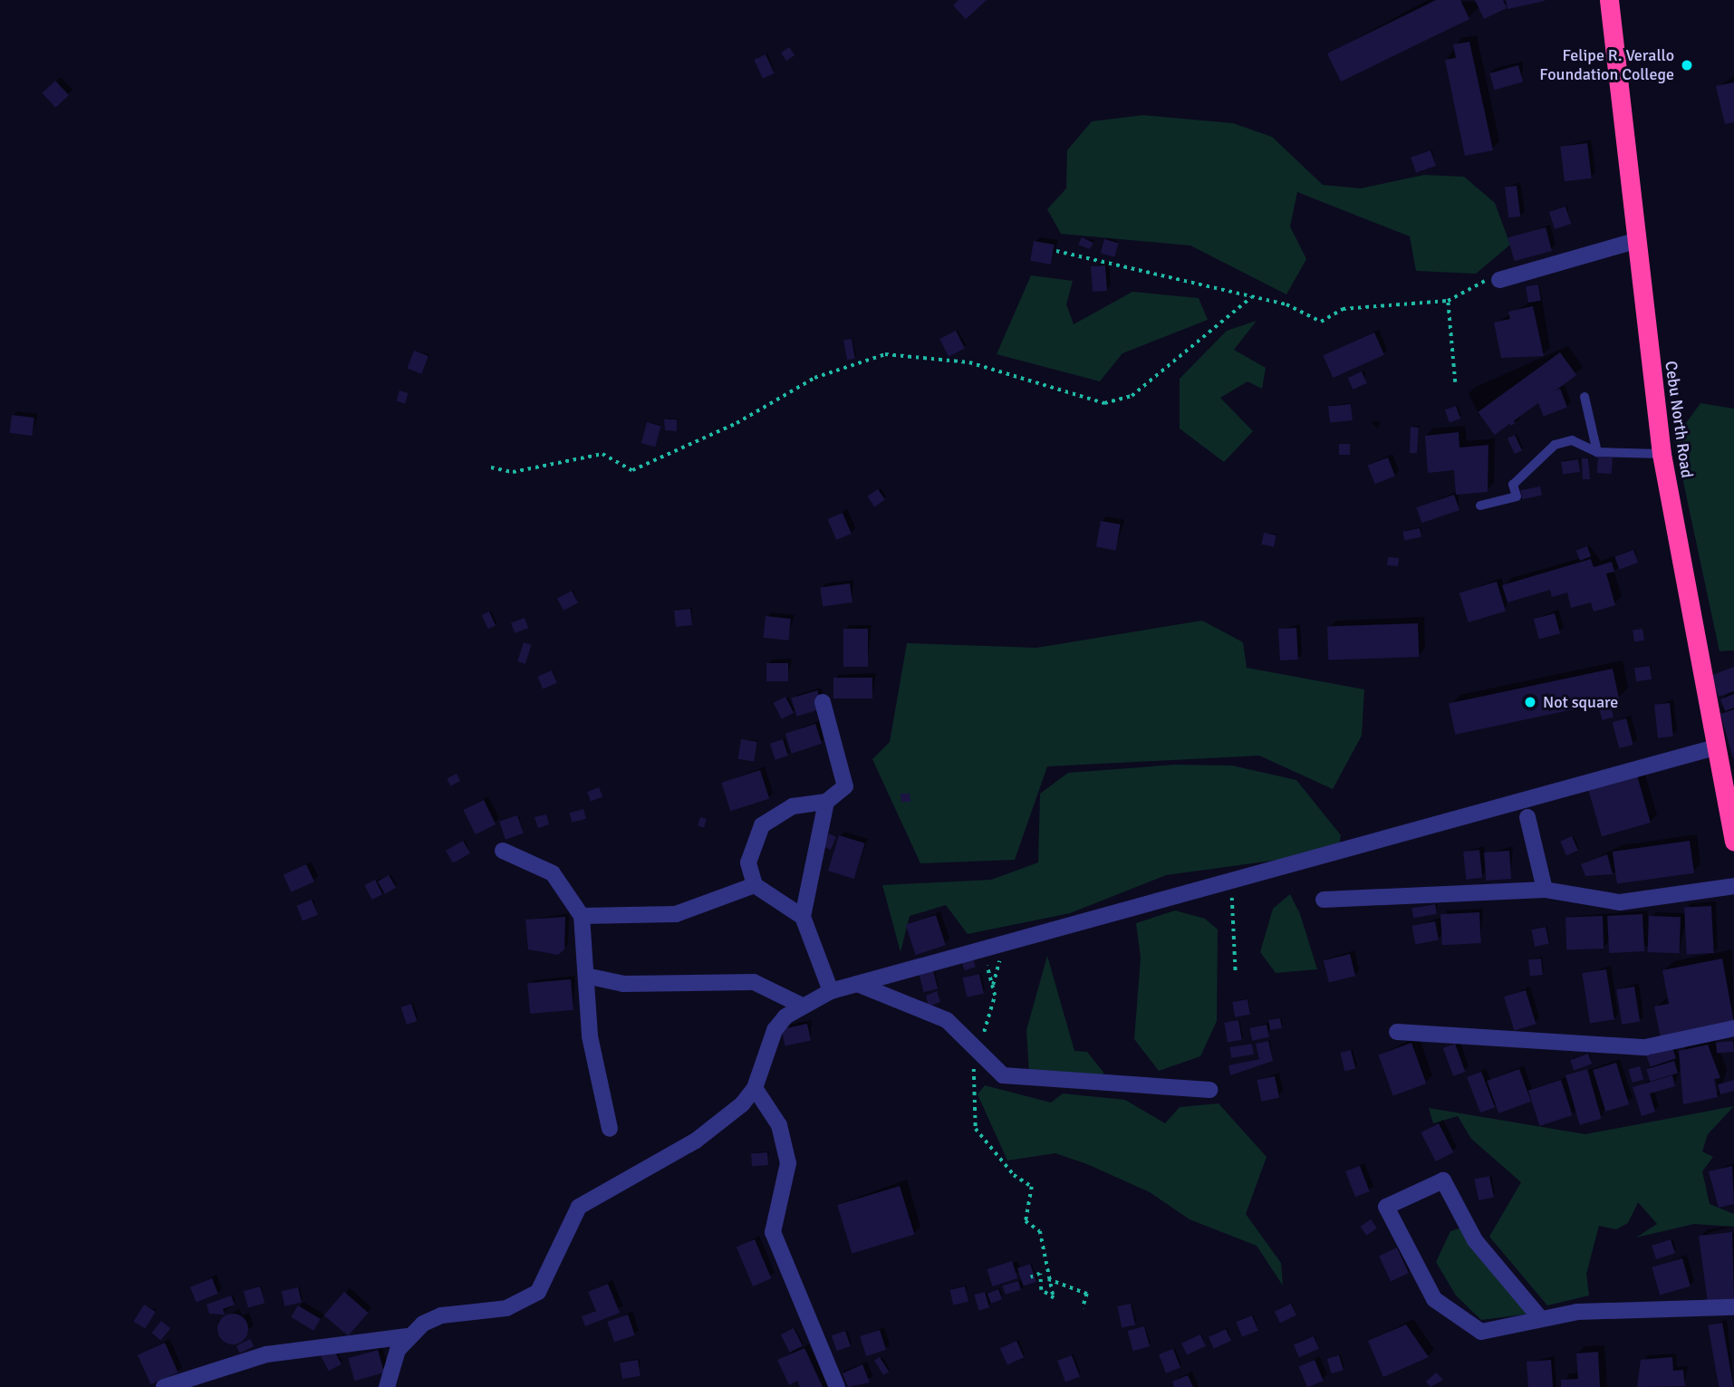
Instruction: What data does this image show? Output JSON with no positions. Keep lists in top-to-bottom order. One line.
{"streets":{"highway":["Cebu North Road"]},"places":["Felipe R. Verallo Foundation College","Not square"]}
